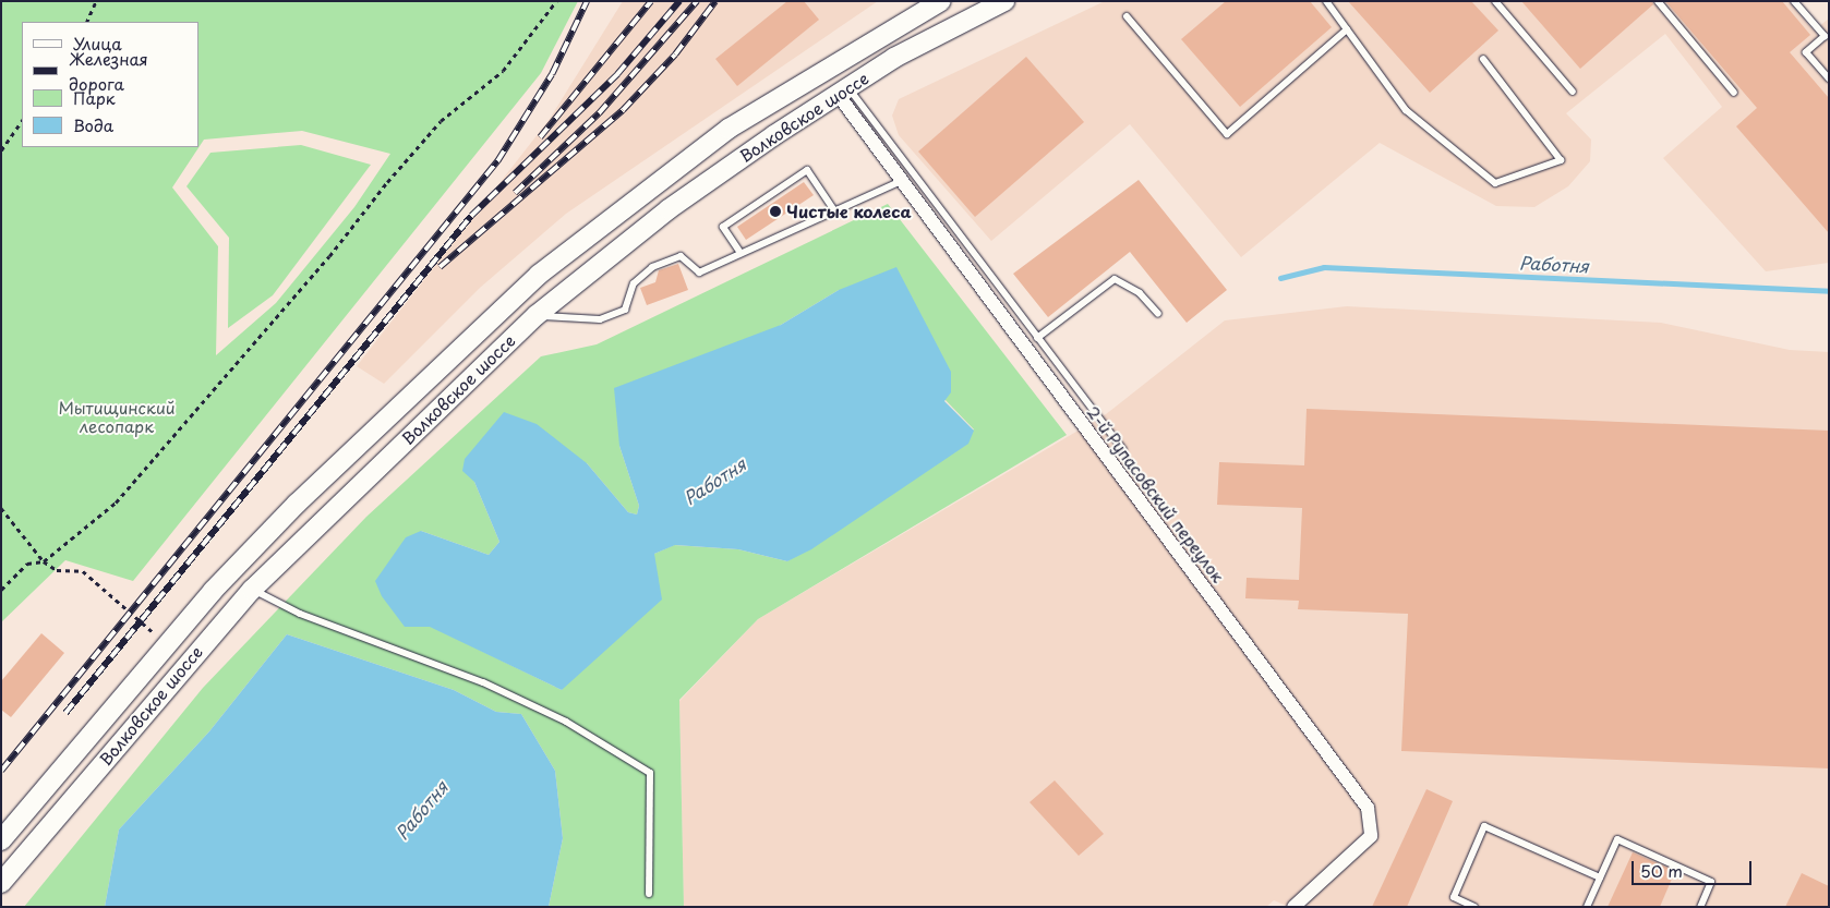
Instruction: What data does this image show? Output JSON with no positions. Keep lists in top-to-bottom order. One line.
{"streets":{"main road":["Волковское шоссе"],"street":["2-й Рупасовский переулок"]},"crossings":[["Волковское шоссе","2-й Рупасовский переулок"]],"water":["Работня"],"parks":["Мытищинский лесопарк"],"places":["Чистые колеса"],"legend":["Улица","Железная дорога","Парк","Вода"],"scale_bar":"50 m"}
